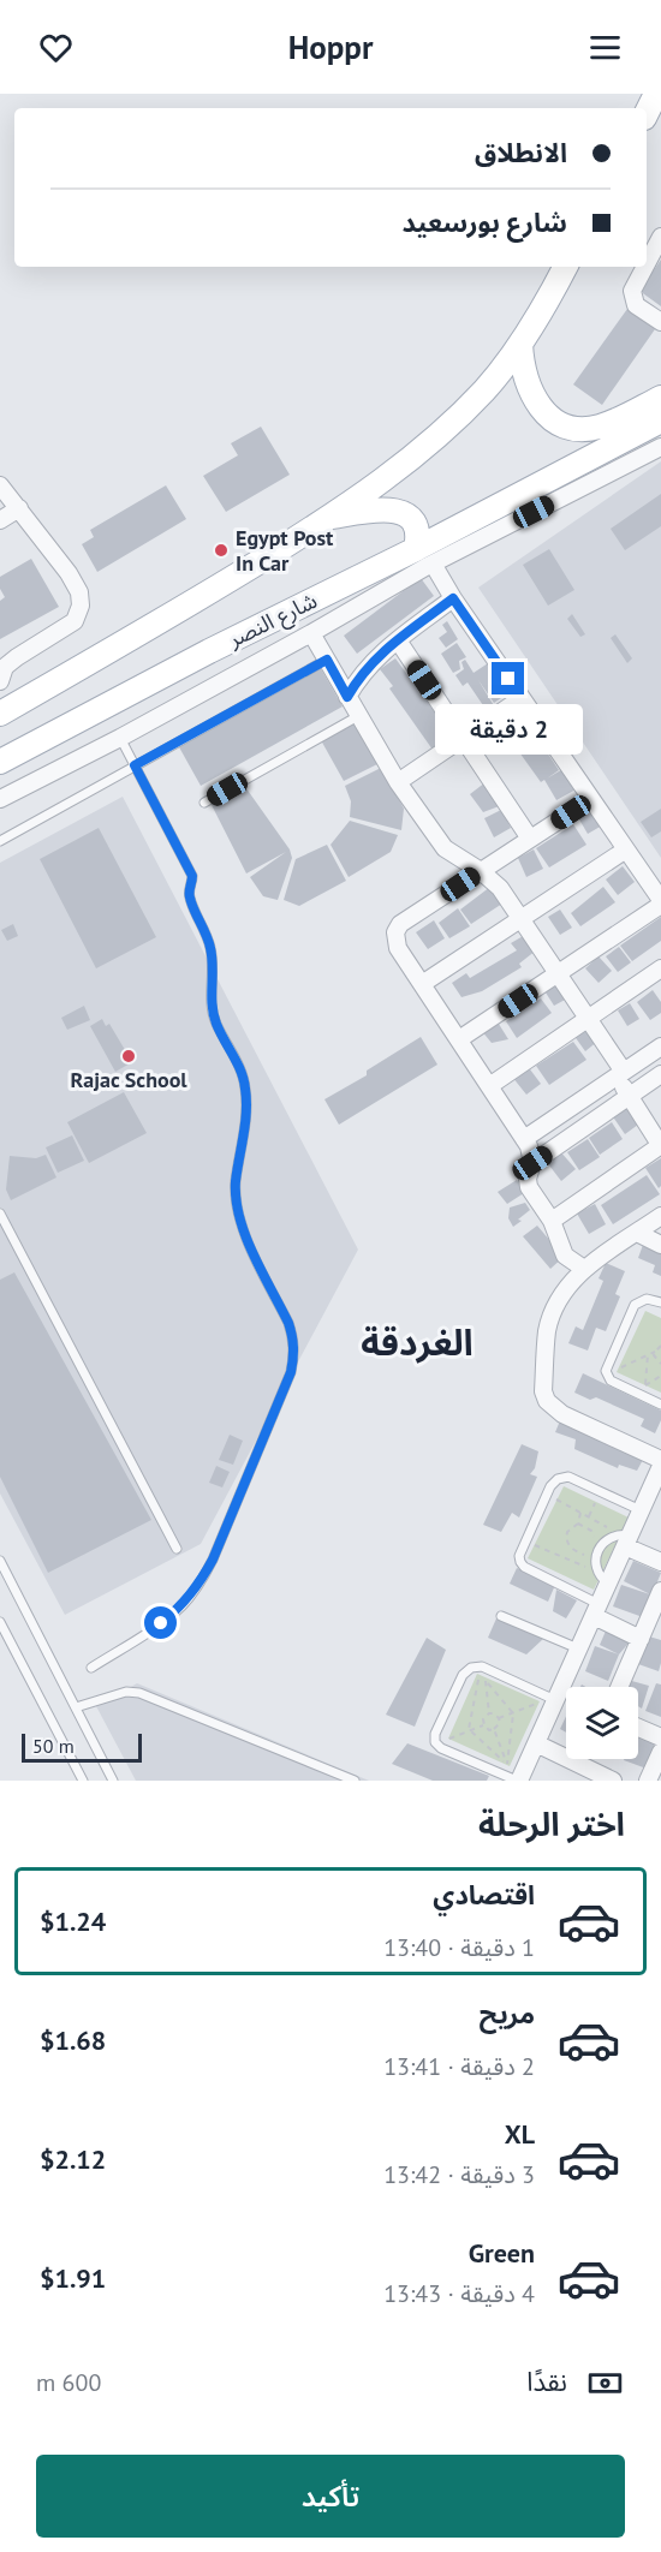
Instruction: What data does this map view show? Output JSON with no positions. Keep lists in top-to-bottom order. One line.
{"streets":{"main road":["شارع النصر"]},"districts":["الغردقة"],"places":["Egypt Post In Car","Rajac School"],"scale_bar":"50 m","page":{"header":"Hoppr","banner":["الانطلاق","شارع بورسعيد"],"bubble":"2 دقيقة","scale":"50 m","heading":"اختر الرحلة","list":[{"name":"اقتصادي","note":"1 دقيقة · 13:40","value":"$1.24"},{"name":"مريح","note":"2 دقيقة · 13:41","value":"$1.68"},{"name":"XL","note":"3 دقيقة · 13:42","value":"$2.12"},{"name":"Green","note":"4 دقيقة · 13:43","value":"$1.91"}],"pay":["نقدًا","600 m"],"buttons":"تأكيد"}}
